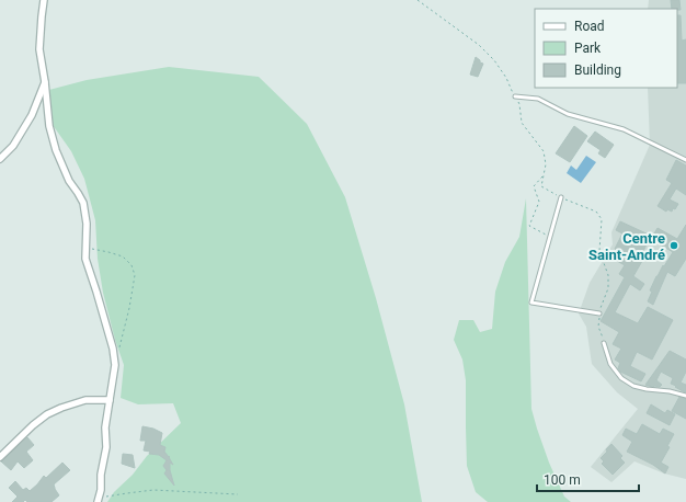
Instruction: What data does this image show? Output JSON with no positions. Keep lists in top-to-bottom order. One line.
{"places":["Centre Saint-André"],"legend":["Road","Park","Building"],"scale_bar":"100 m"}
